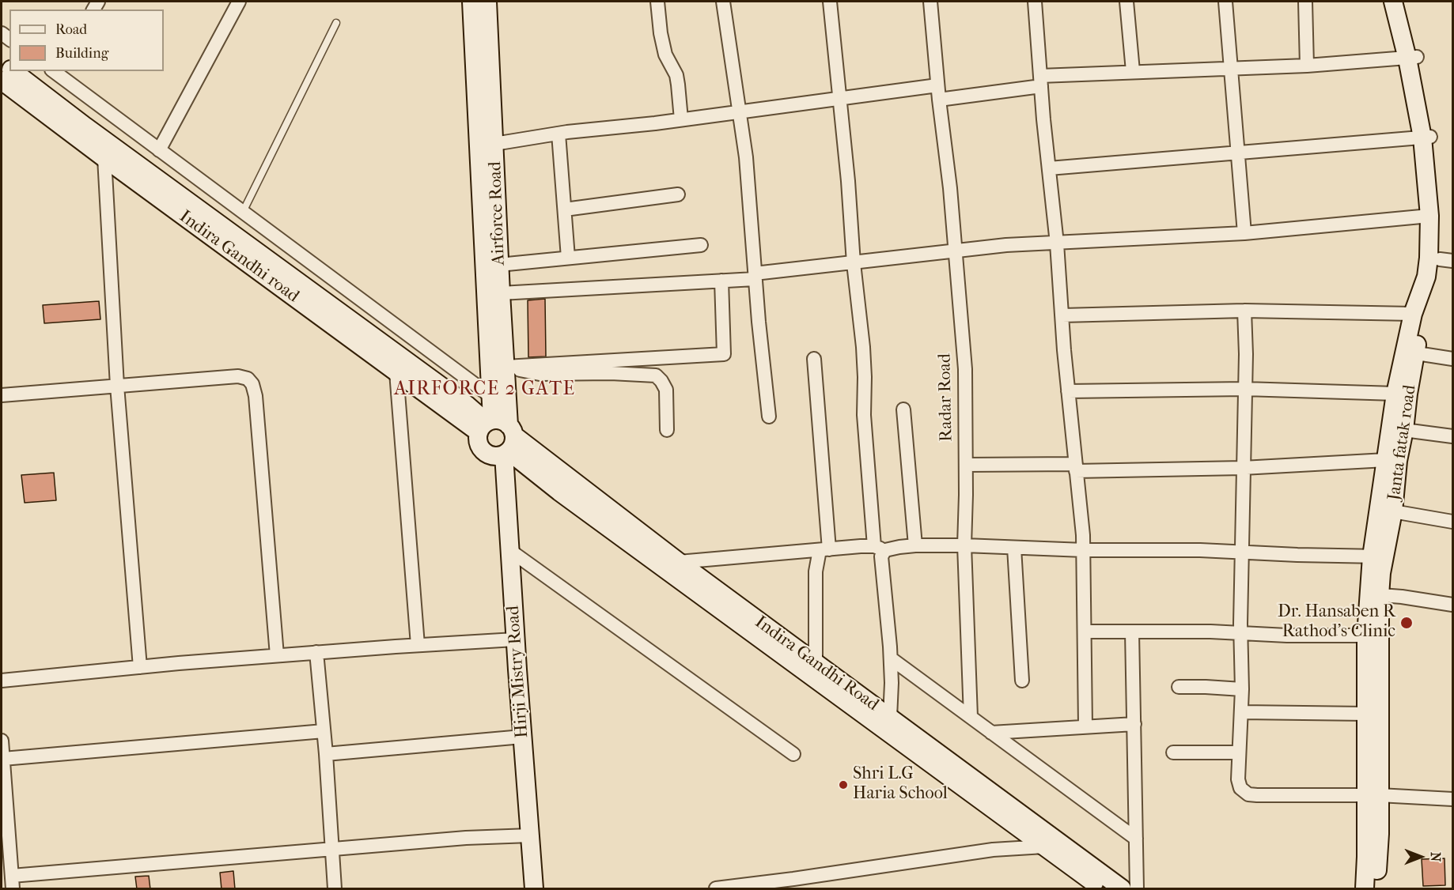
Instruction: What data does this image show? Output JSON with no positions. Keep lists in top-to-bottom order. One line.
{"streets":{"main road":["Airforce Road","Indira Gandhi road","Janta fatak road","Indira Gandhi Road","Hirji Mistry Road"],"street":["Radar Road"]},"crossings":[["Airforce Road","Indira Gandhi road"],["Airforce Road","Indira Gandhi Road"],["Airforce Road","Hirji Mistry Road"],["Indira Gandhi road","Indira Gandhi Road"],["Indira Gandhi road","Hirji Mistry Road"],["Indira Gandhi Road","Hirji Mistry Road"]],"districts":["AIRFORCE 2 GATE"],"places":["Dr. Hansaben R Rathod's Clinic","Shri L.G Haria School"],"legend":["Road","Building"],"north":"right"}
